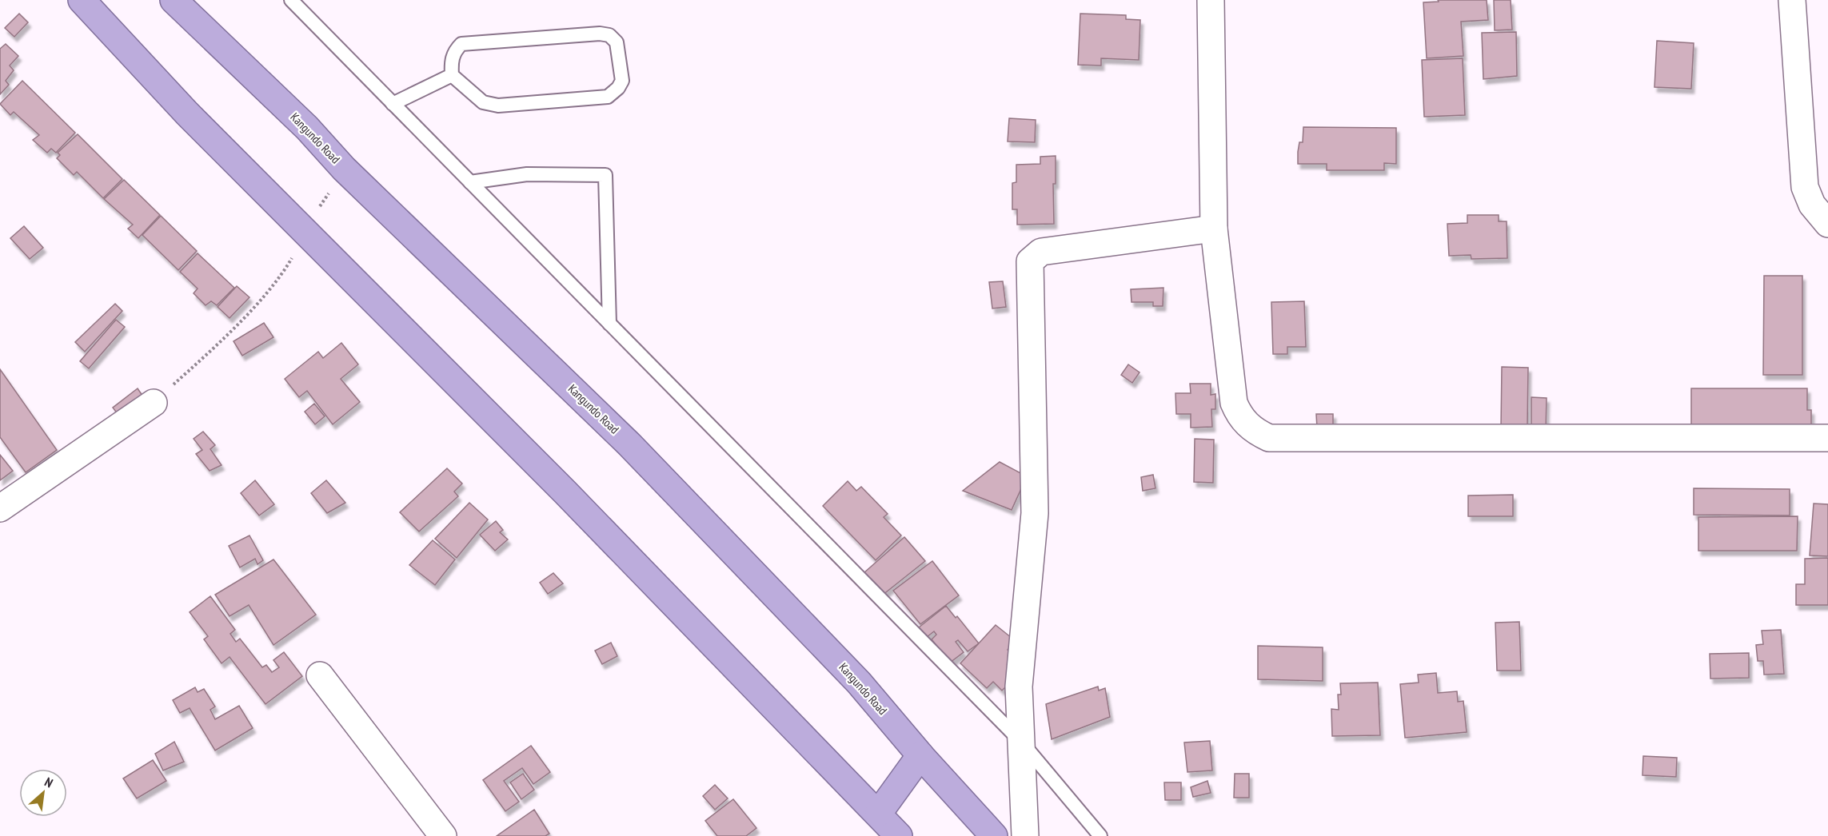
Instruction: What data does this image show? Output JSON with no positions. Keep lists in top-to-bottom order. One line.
{"streets":{"highway":["Kangundo Road"]},"north":"top right"}
